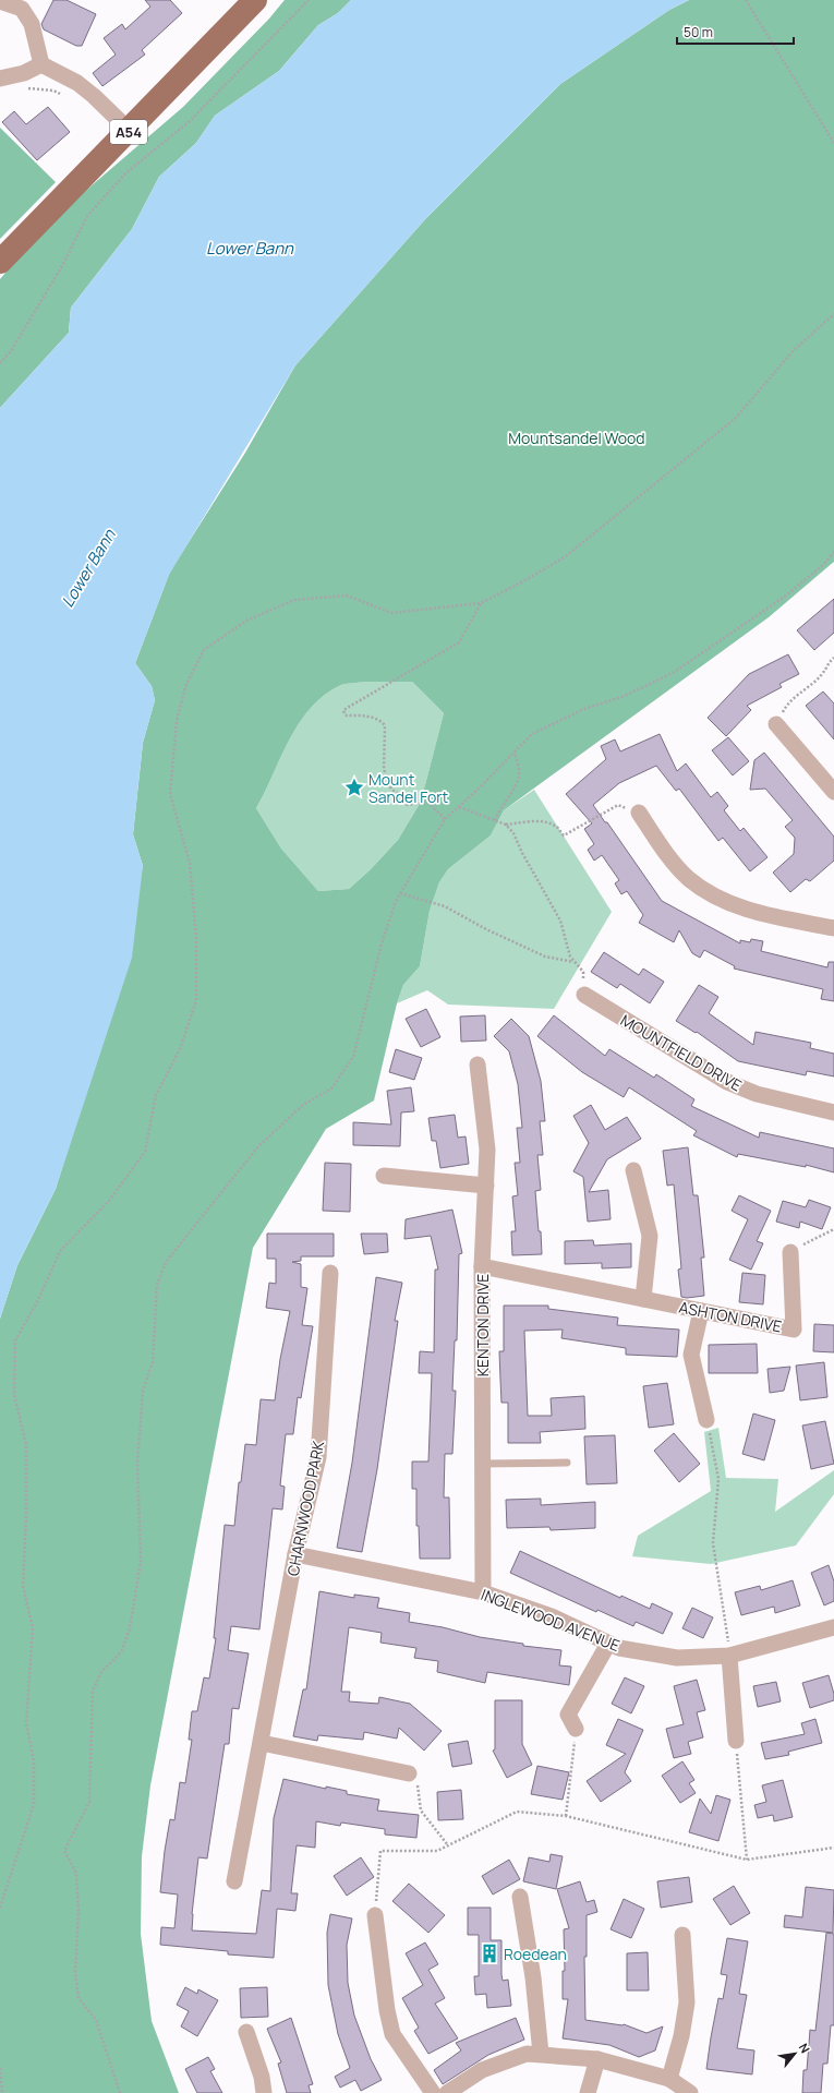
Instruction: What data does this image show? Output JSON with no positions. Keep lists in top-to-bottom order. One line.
{"streets":{"main road":["A54"],"street":["MOUNTFIELD DRIVE","ASHTON DRIVE","KENTON DRIVE","CHARNWOOD PARK","INGLEWOOD AVENUE"]},"crossings":[["ASHTON DRIVE","KENTON DRIVE"],["KENTON DRIVE","INGLEWOOD AVENUE"],["CHARNWOOD PARK","INGLEWOOD AVENUE"]],"water":["Lower Bann"],"parks":["Mountsandel Wood"],"places":{"place":["Mount Sandel Fort"],"building":["Roedean"]},"scale_bar":"50 m","north":"top right"}
